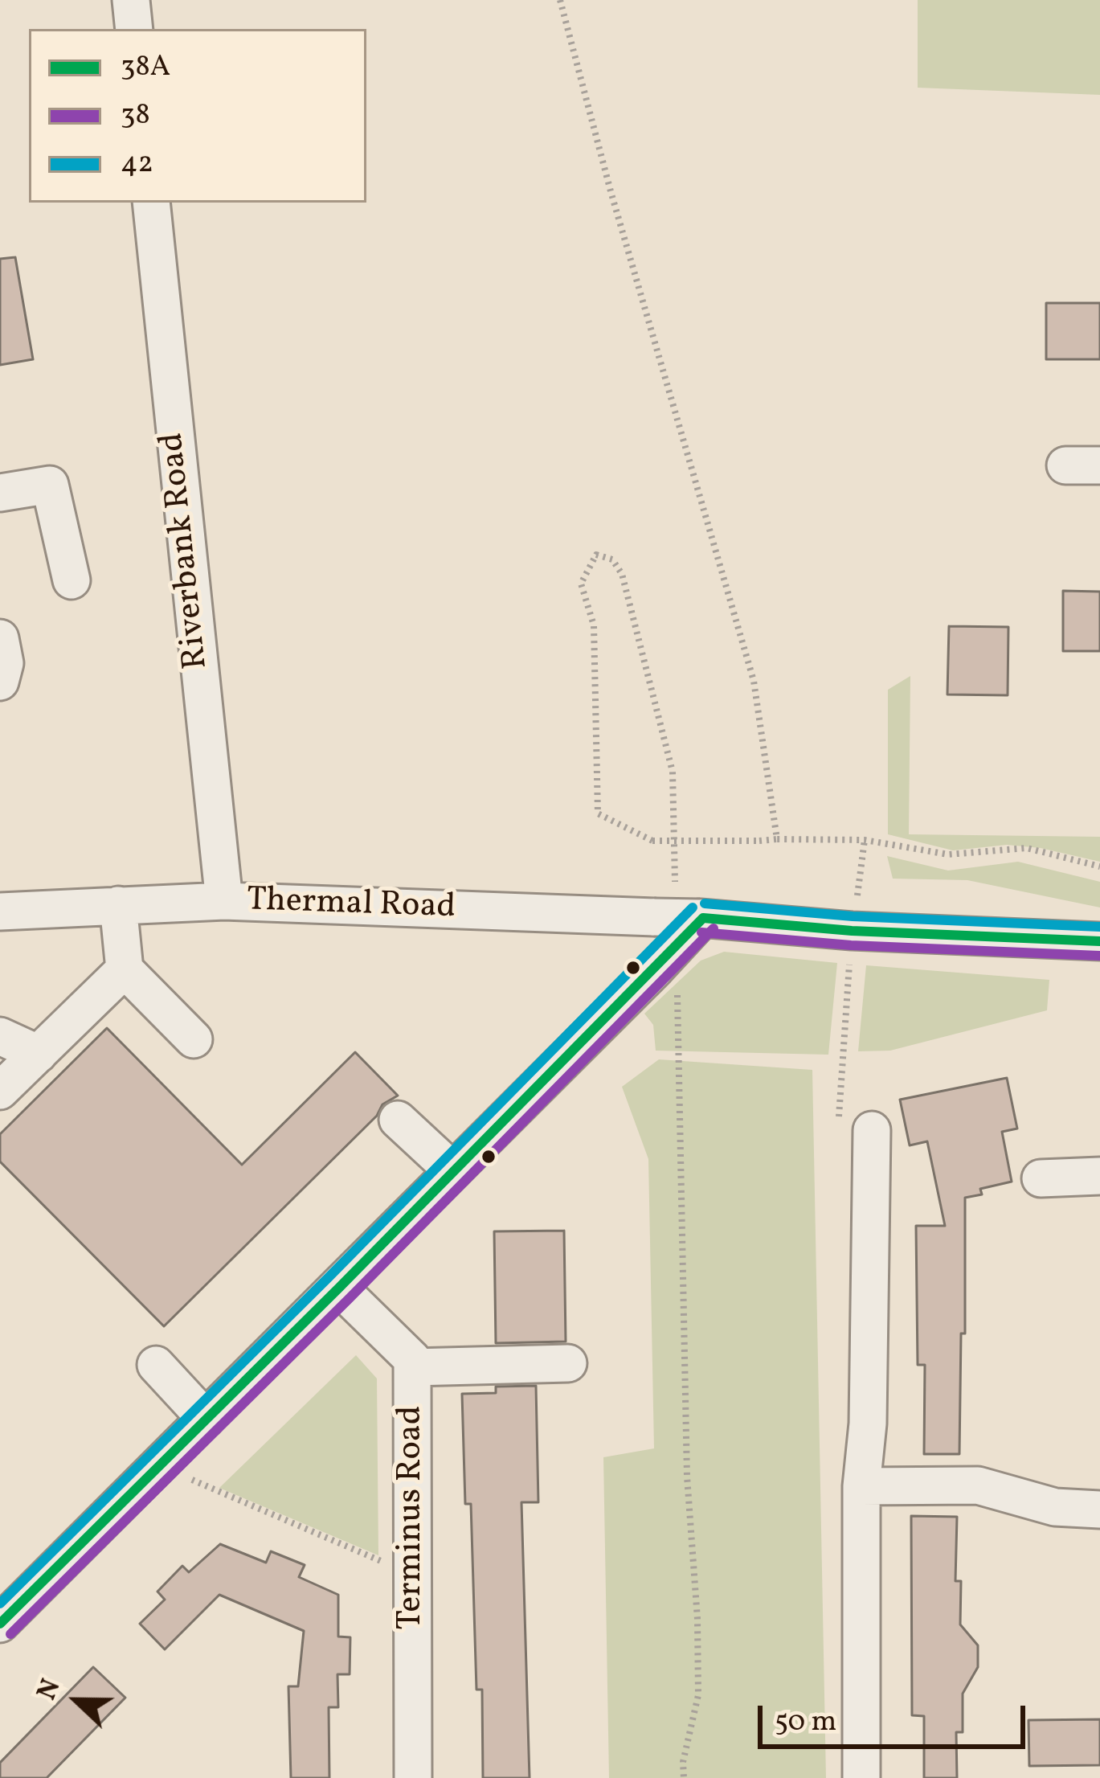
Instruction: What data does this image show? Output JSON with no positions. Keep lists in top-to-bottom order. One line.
{"streets":{"street":["Riverbank Road","Thermal Road","Terminus Road"]},"crossings":[["Riverbank Road","Thermal Road"]],"lines":["transit line 42","transit line 38A","transit line 38"],"legend":["38A","38","42"],"scale_bar":"50 m","north":"left"}
